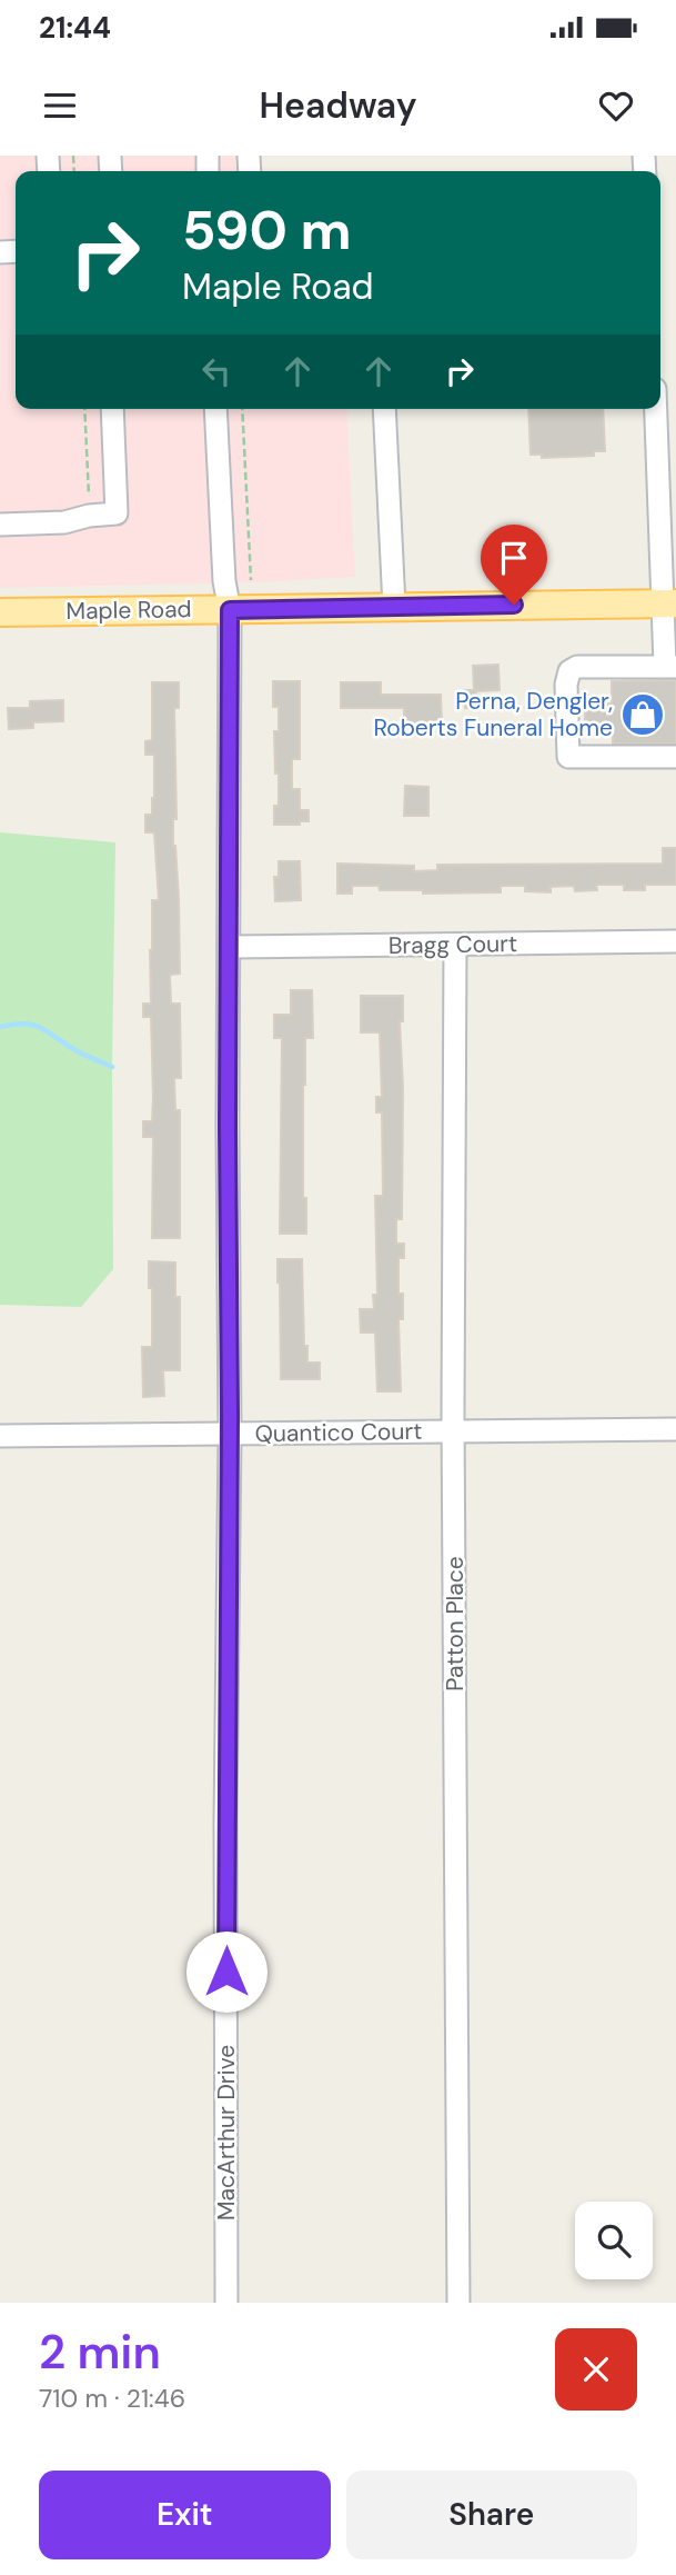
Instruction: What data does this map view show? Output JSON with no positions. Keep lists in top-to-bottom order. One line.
{"streets":{"main road":["Maple Road"],"street":["Bragg Court","Quantico Court","Patton Place","MacArthur Drive"]},"crossings":[["Maple Road","MacArthur Drive"],["Bragg Court","Patton Place"],["Bragg Court","MacArthur Drive"],["Quantico Court","Patton Place"],["Quantico Court","MacArthur Drive"]],"places":{"shop":["Perna, Dengler, Roberts Funeral Home"]},"page":{"status":"21:44","header":"Headway","turn":["590 m","Maple Road"],"heading":["2 min","710 m · 21:46"],"buttons":["Exit","Share"]}}
